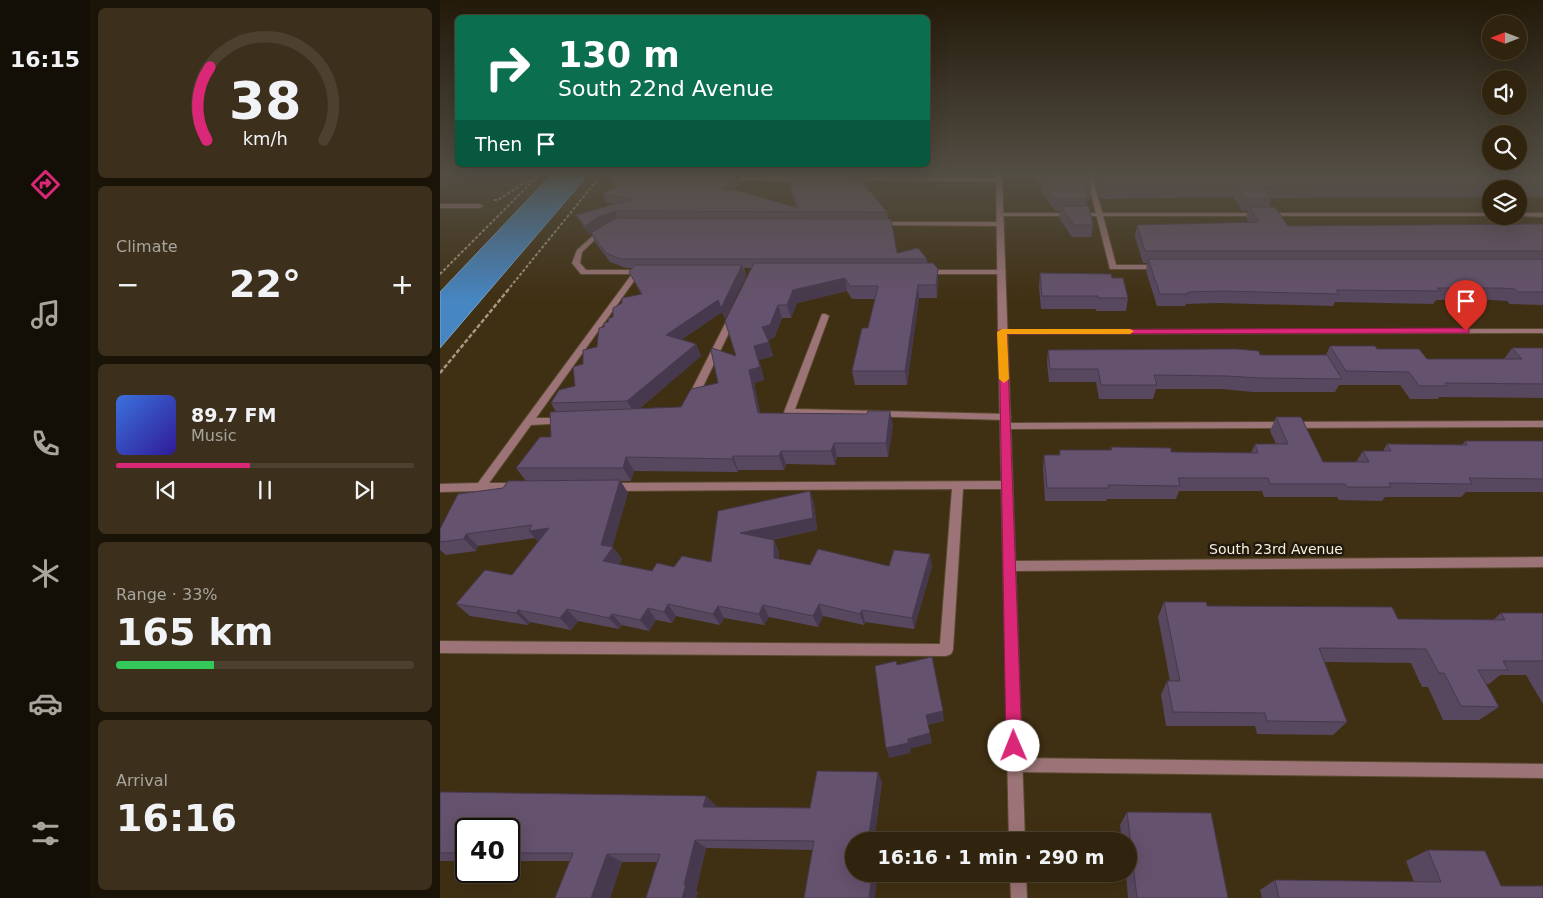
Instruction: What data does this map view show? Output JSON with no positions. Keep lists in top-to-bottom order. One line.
{"streets":{"street":["South 23rd Avenue"]},"north":"left","page":{"tabs":"16:15","turn":["130 m","South 22nd Avenue"],"then":"Then","tile":["Climate",["Range · 33%","165 km"],["Arrival","16:16"]],"heat":["−","22°","+"],"song":["89.7 FM","Music"],"limit":"40","trip":"16:16 · 1 min · 290 m","gauge":["38","km/h"]}}
